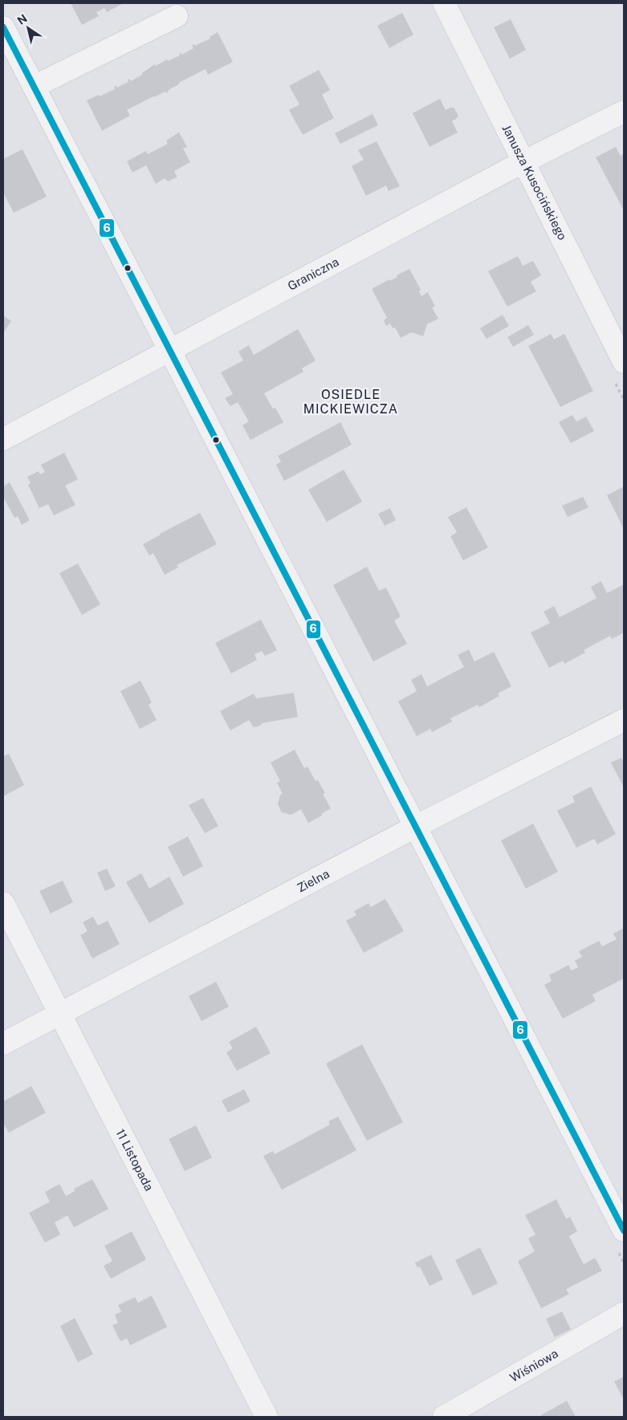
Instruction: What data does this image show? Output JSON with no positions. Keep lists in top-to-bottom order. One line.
{"streets":{"street":["Janusza Kusocińskiego","Graniczna","Zielna","11 Listopada","Wiśniowa"]},"crossings":[["Janusza Kusocińskiego","Graniczna"],["Zielna","11 Listopada"]],"districts":["OSIEDLE MICKIEWICZA"],"lines":["transit line 6"],"north":"top left"}
